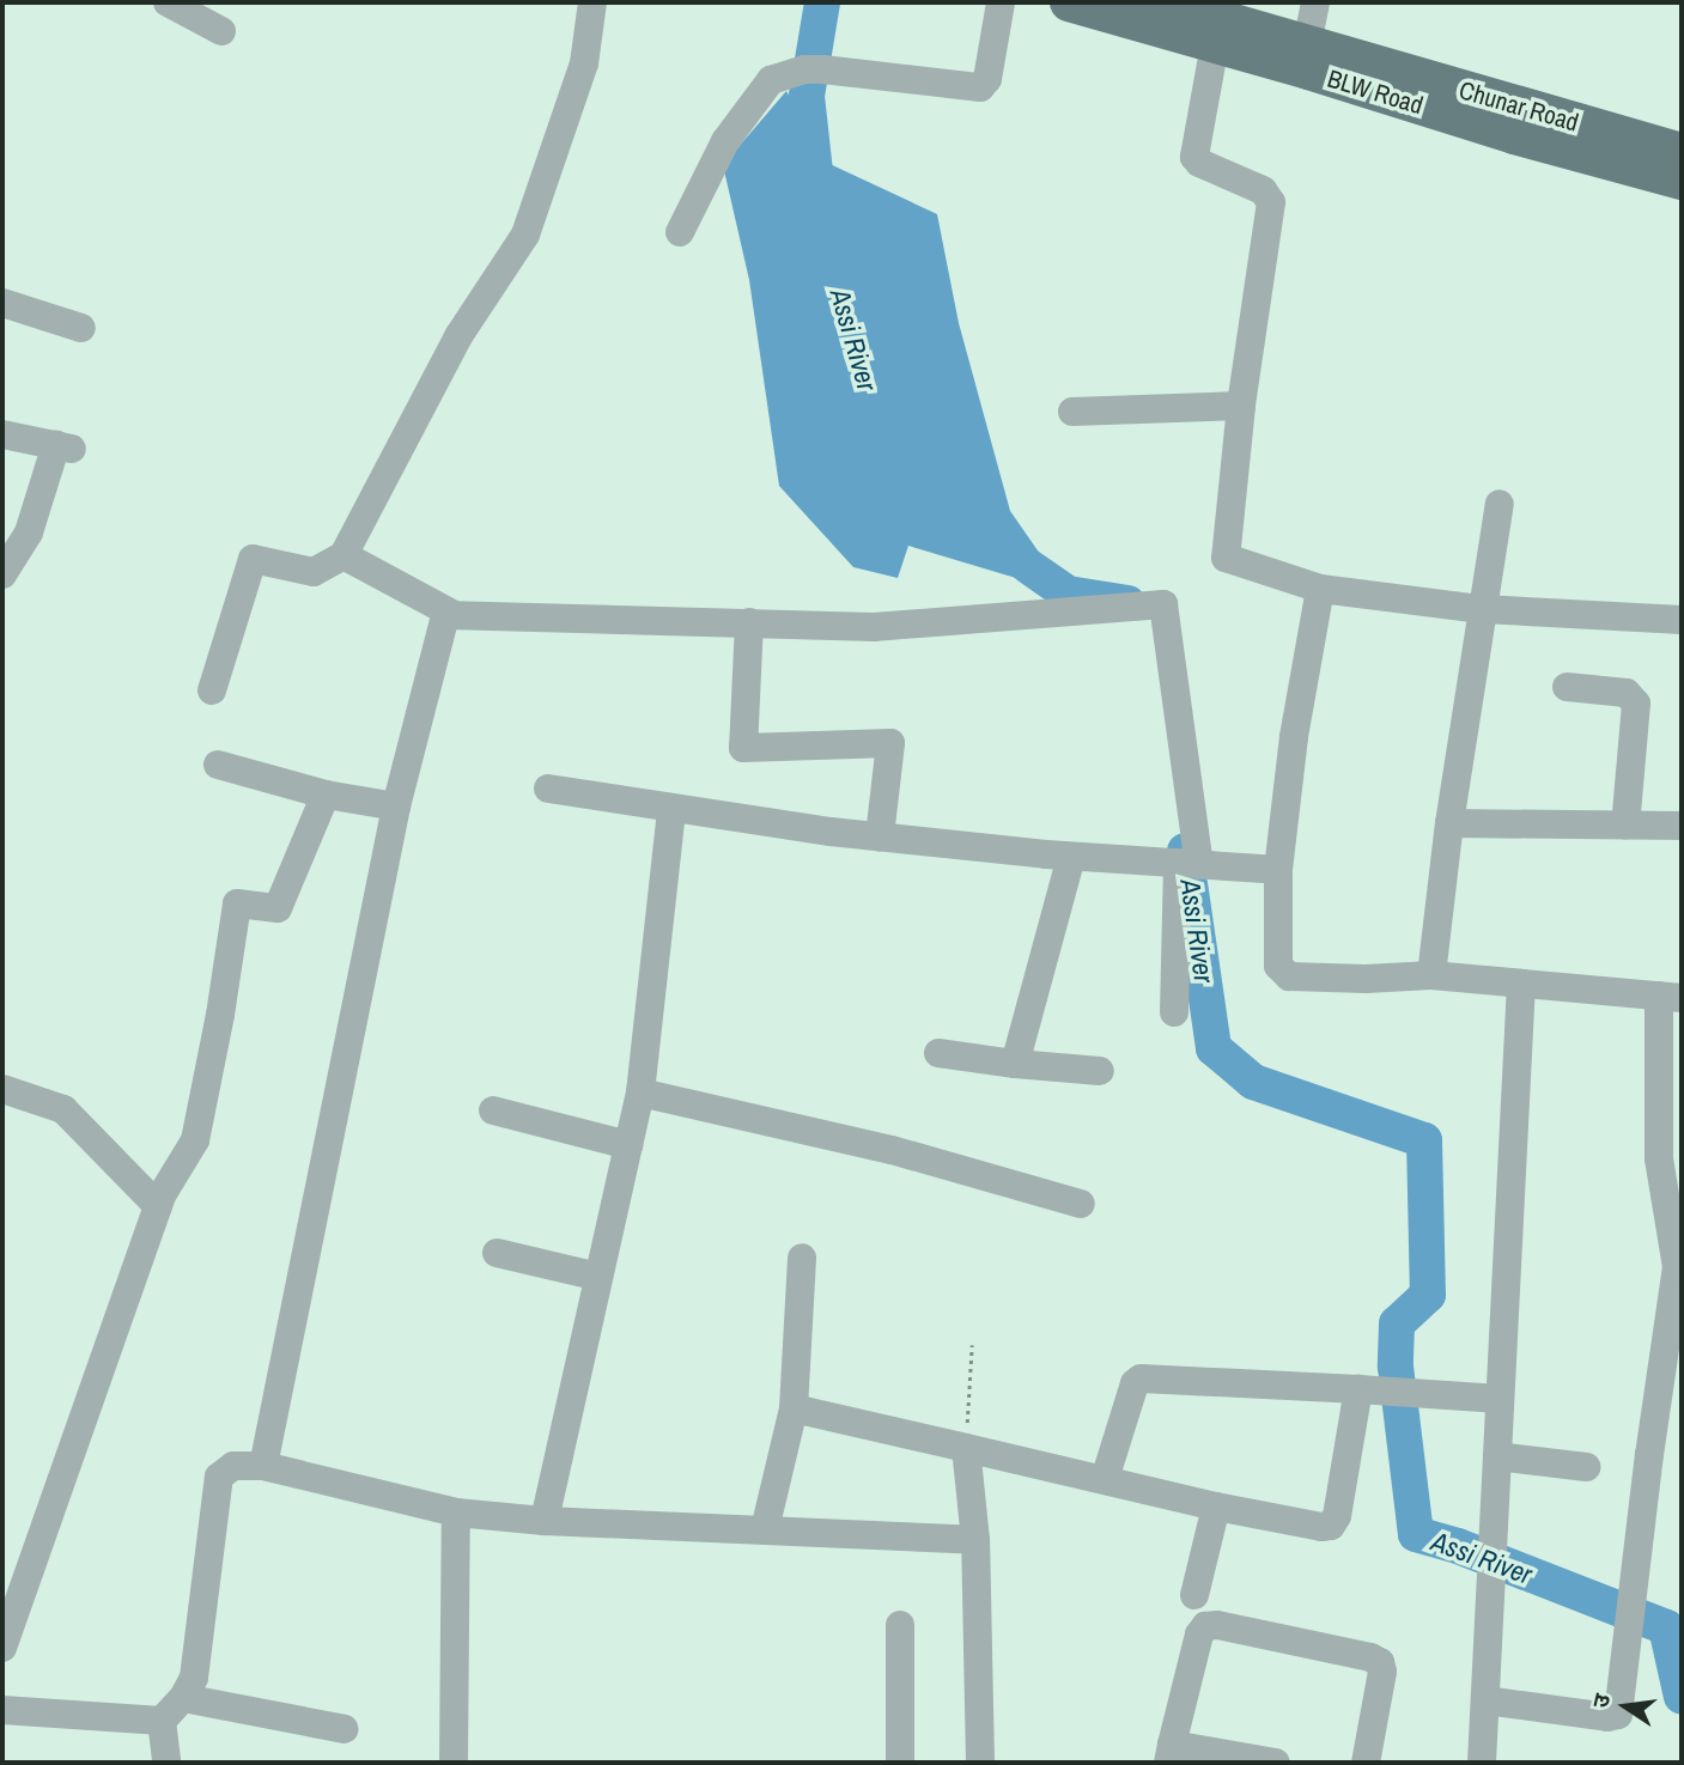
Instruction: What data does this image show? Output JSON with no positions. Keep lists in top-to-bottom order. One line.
{"streets":{"main road":["BLW Road","Chunar Road"]},"crossings":[["BLW Road","Chunar Road"]],"water":["Assi River"],"north":"left"}
